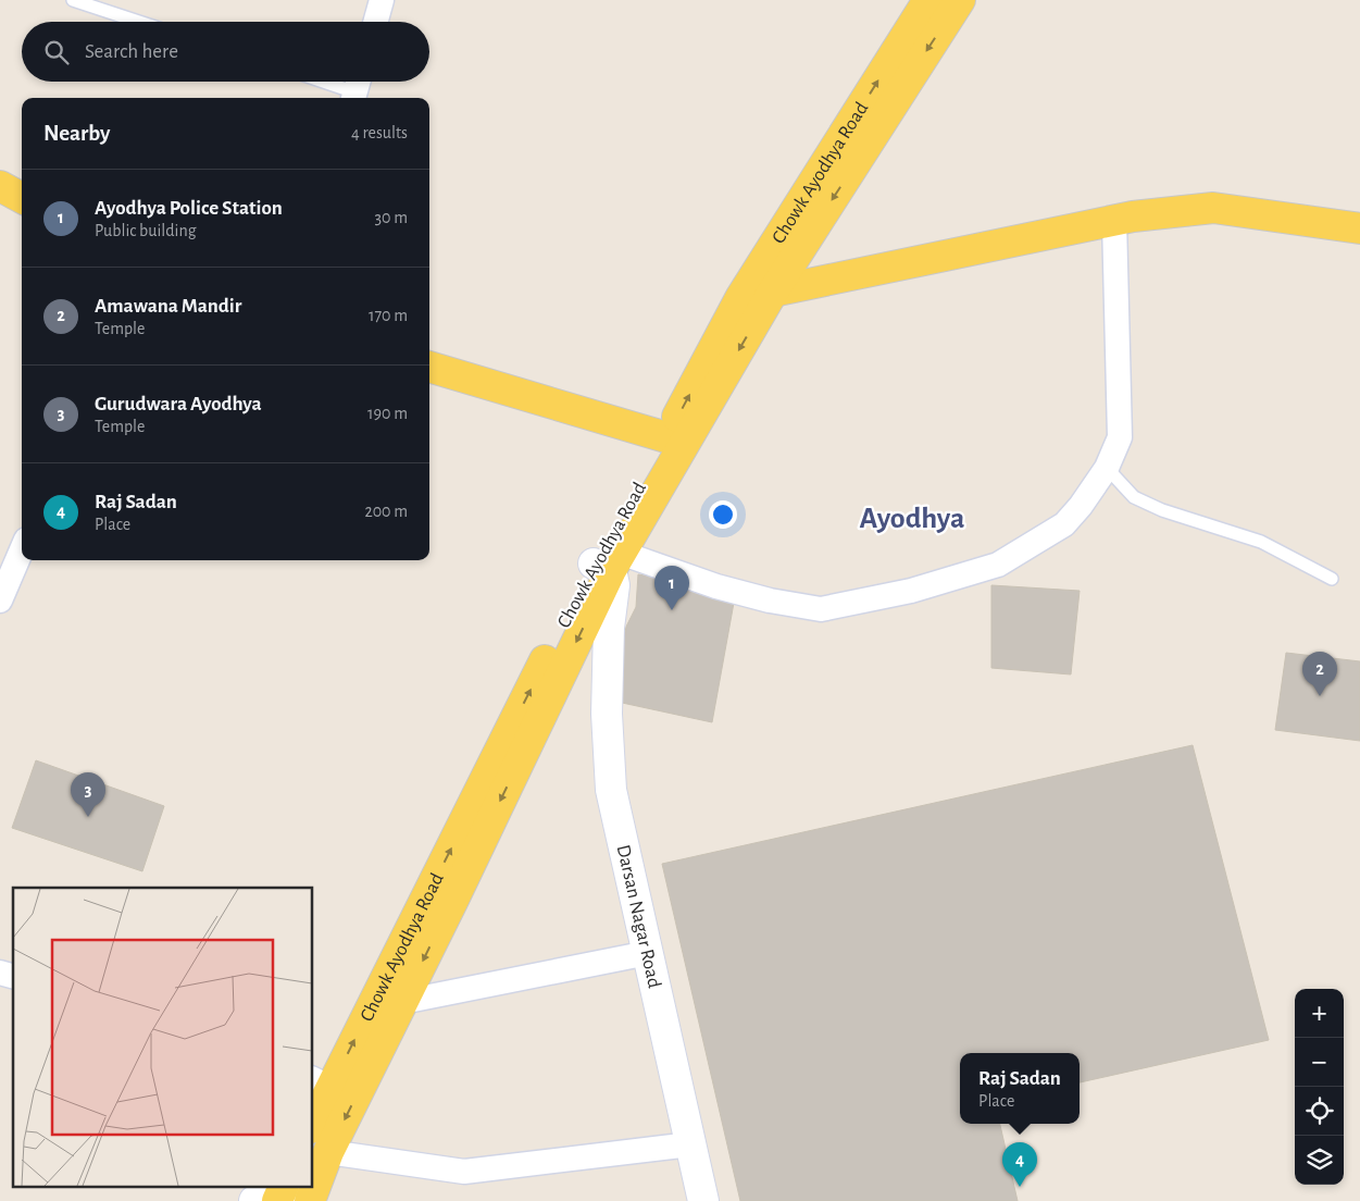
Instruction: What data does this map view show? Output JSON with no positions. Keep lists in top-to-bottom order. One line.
{"streets":{"main road":["Chowk Ayodhya Road"],"street":["Darsan Nagar Road"]},"crossings":[["Chowk Ayodhya Road","Darsan Nagar Road"]],"districts":["Ayodhya"],"page":{"search":"Search here","heading":["Nearby","4 results"],"list":[{"mark":"1","name":"Ayodhya Police Station","note":"Public building","value":"30 m"},{"mark":"2","name":"Amawana Mandir","note":"Temple","value":"170 m"},{"mark":"3","name":"Gurudwara Ayodhya","note":"Temple","value":"190 m"},{"mark":"4","name":"Raj Sadan","note":"Place","value":"200 m"}],"pins":["1","2","3","4"],"map_buttons":["+","−"],"popup":["Raj Sadan","Place"]}}
